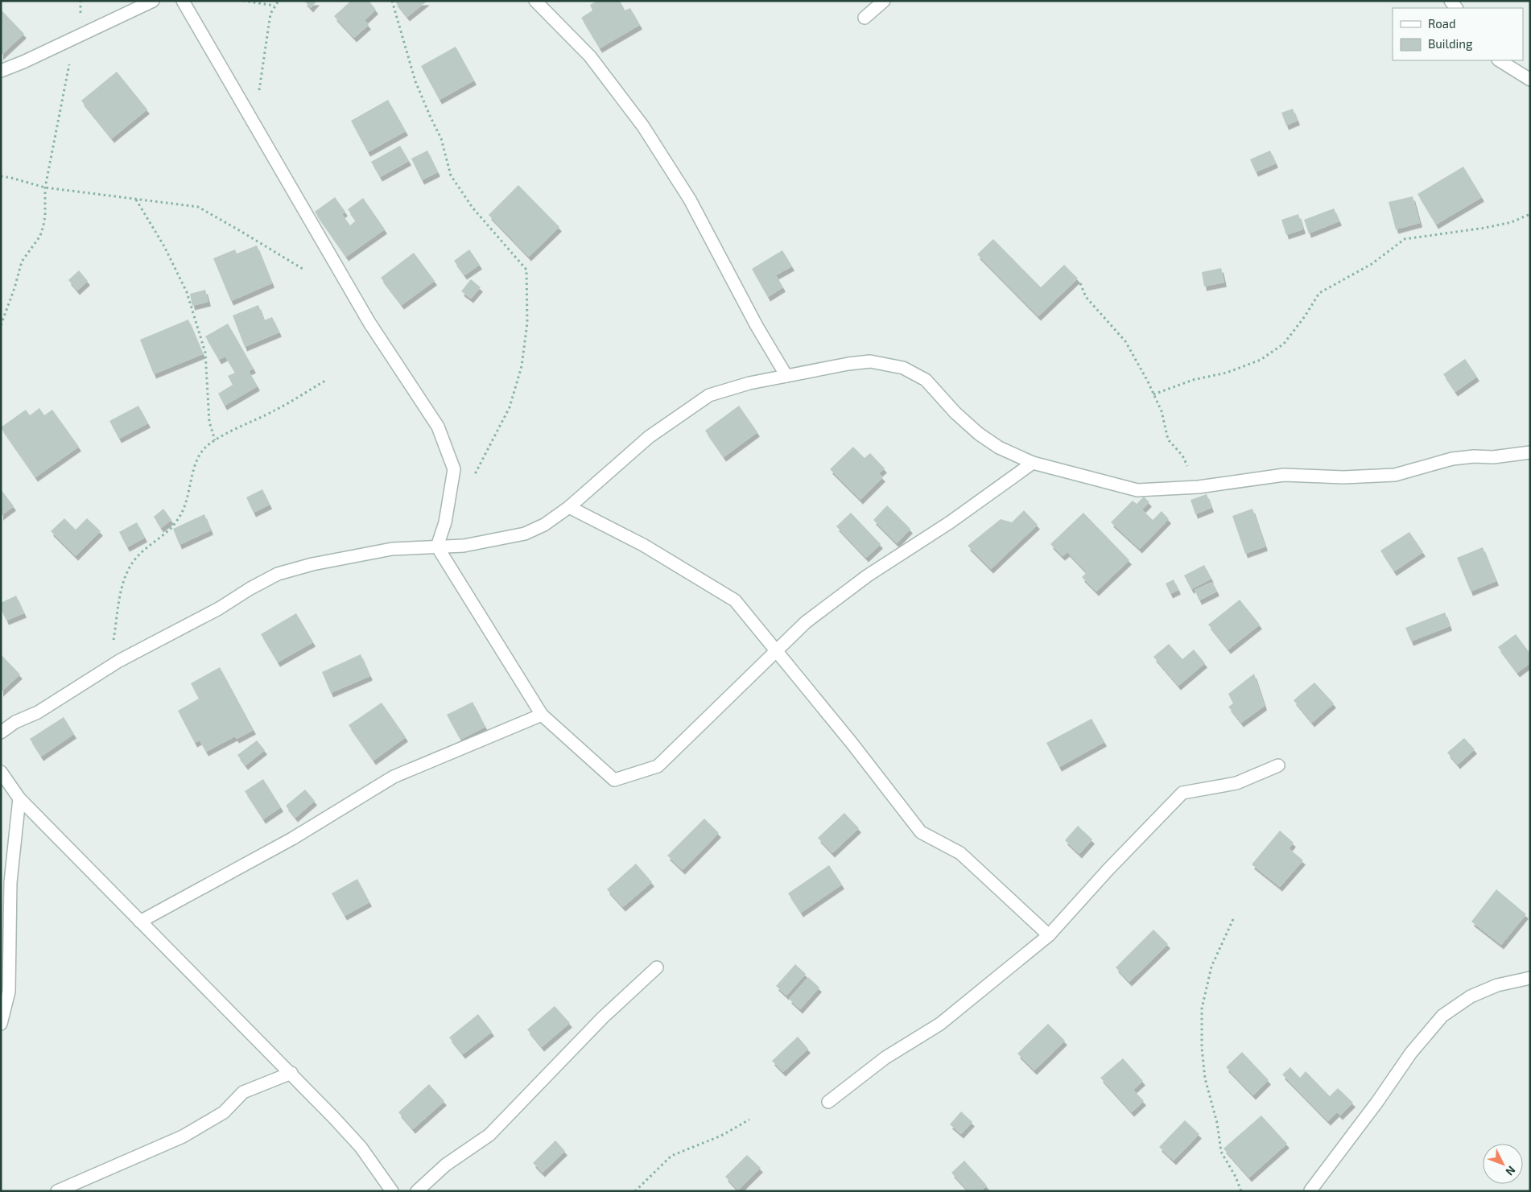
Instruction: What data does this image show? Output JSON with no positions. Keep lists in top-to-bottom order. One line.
{"legend":["Road","Building"],"north":"bottom right"}
